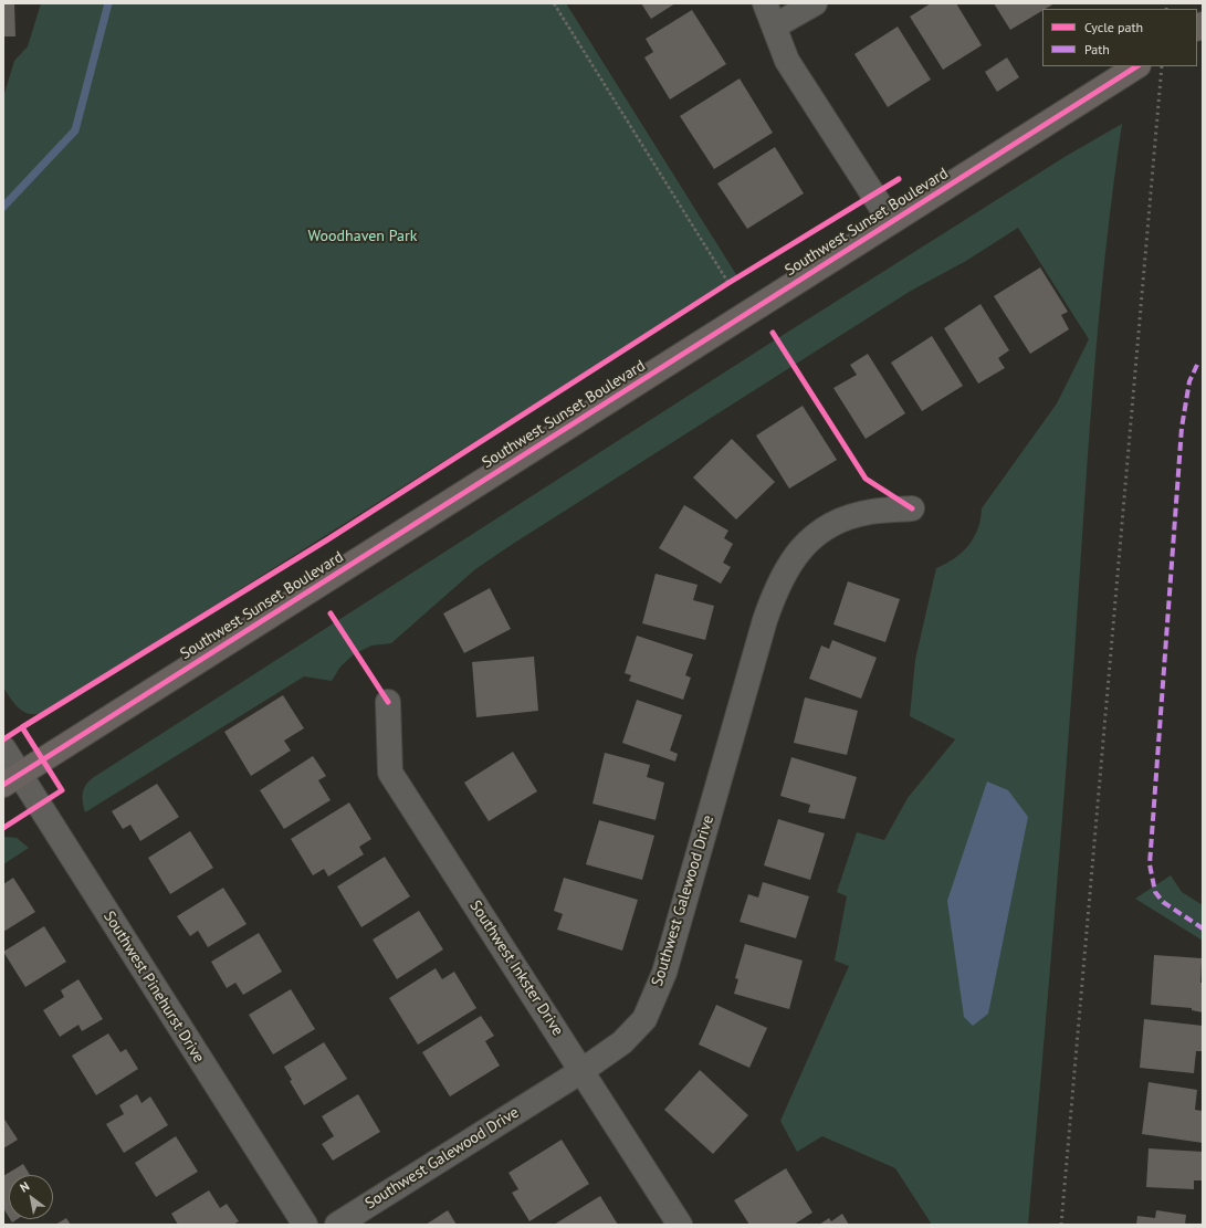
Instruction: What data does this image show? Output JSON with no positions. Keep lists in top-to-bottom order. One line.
{"streets":{"main road":["Southwest Sunset Boulevard"],"street":["Southwest Galewood Drive","Southwest Inkster Drive","Southwest Pinehurst Drive"]},"crossings":[["Southwest Sunset Boulevard","Southwest Pinehurst Drive"],["Southwest Galewood Drive","Southwest Inkster Drive"]],"parks":["Woodhaven Park"],"legend":["Cycle path","Path"],"north":"top left"}
